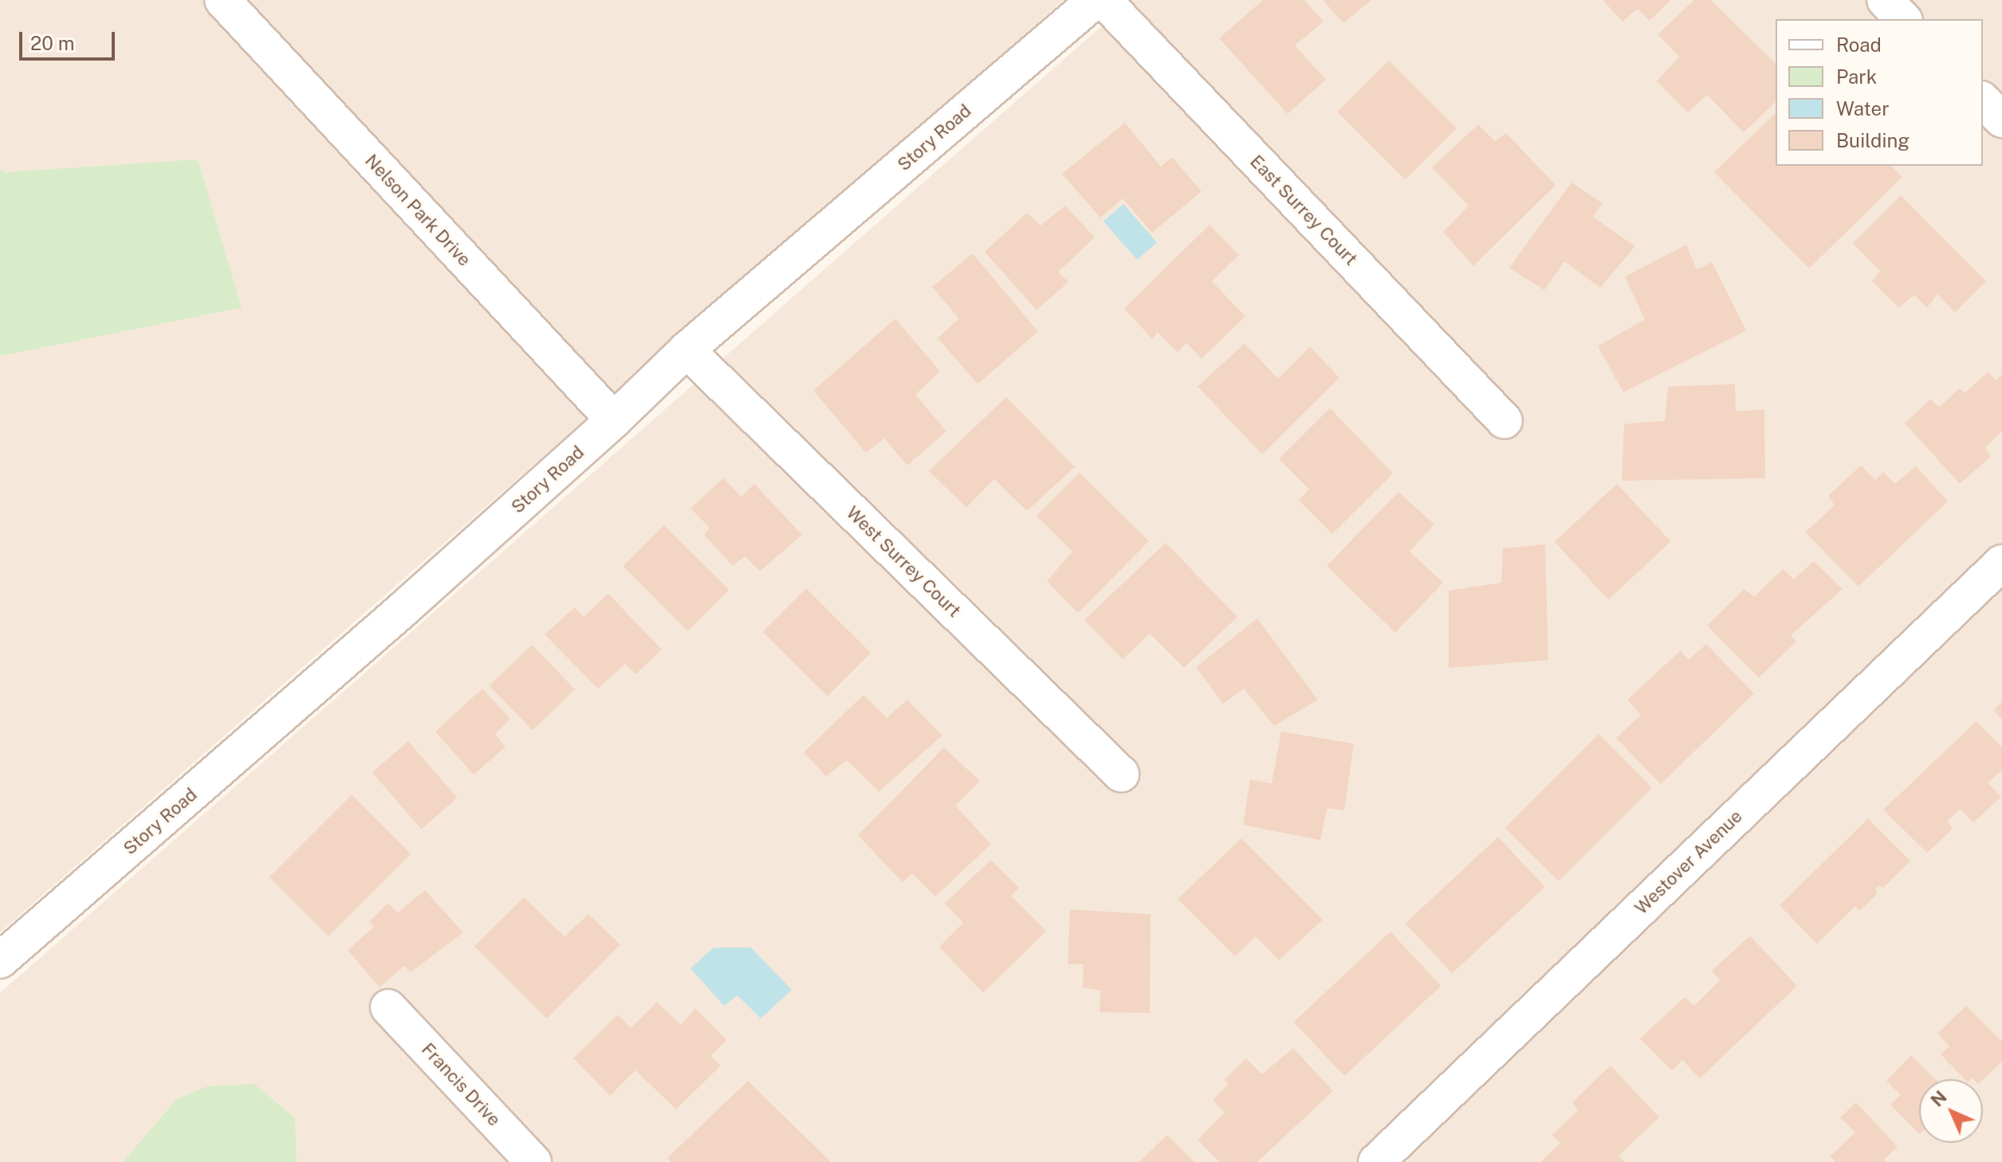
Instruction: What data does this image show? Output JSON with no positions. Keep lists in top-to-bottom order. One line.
{"streets":{"street":["Story Road","Nelson Park Drive","East Surrey Court","West Surrey Court","Westover Avenue","Francis Drive"]},"crossings":[["Story Road","Nelson Park Drive"],["Story Road","West Surrey Court"]],"legend":["Road","Park","Water","Building"],"scale_bar":"20 m","north":"top left"}
